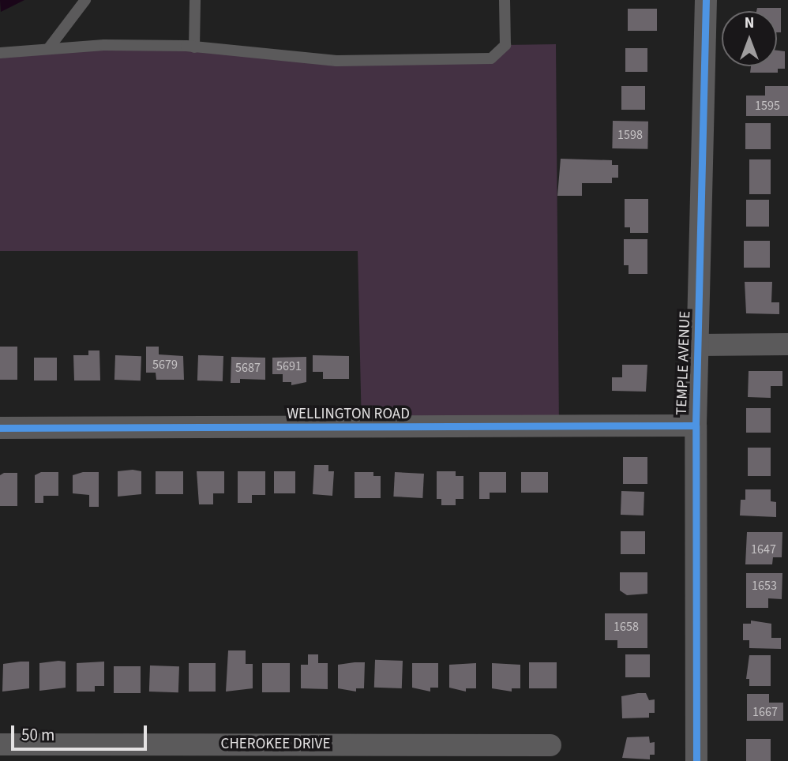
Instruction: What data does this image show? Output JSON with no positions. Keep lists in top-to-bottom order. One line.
{"streets":{"street":["TEMPLE AVENUE","WELLINGTON ROAD","CHEROKEE DRIVE"]},"crossings":[["TEMPLE AVENUE","WELLINGTON ROAD"]],"house_numbers":["1595","1598","5679","5691","5687","1647","1653","1658","1667"],"scale_bar":"50 m","north":"top"}
